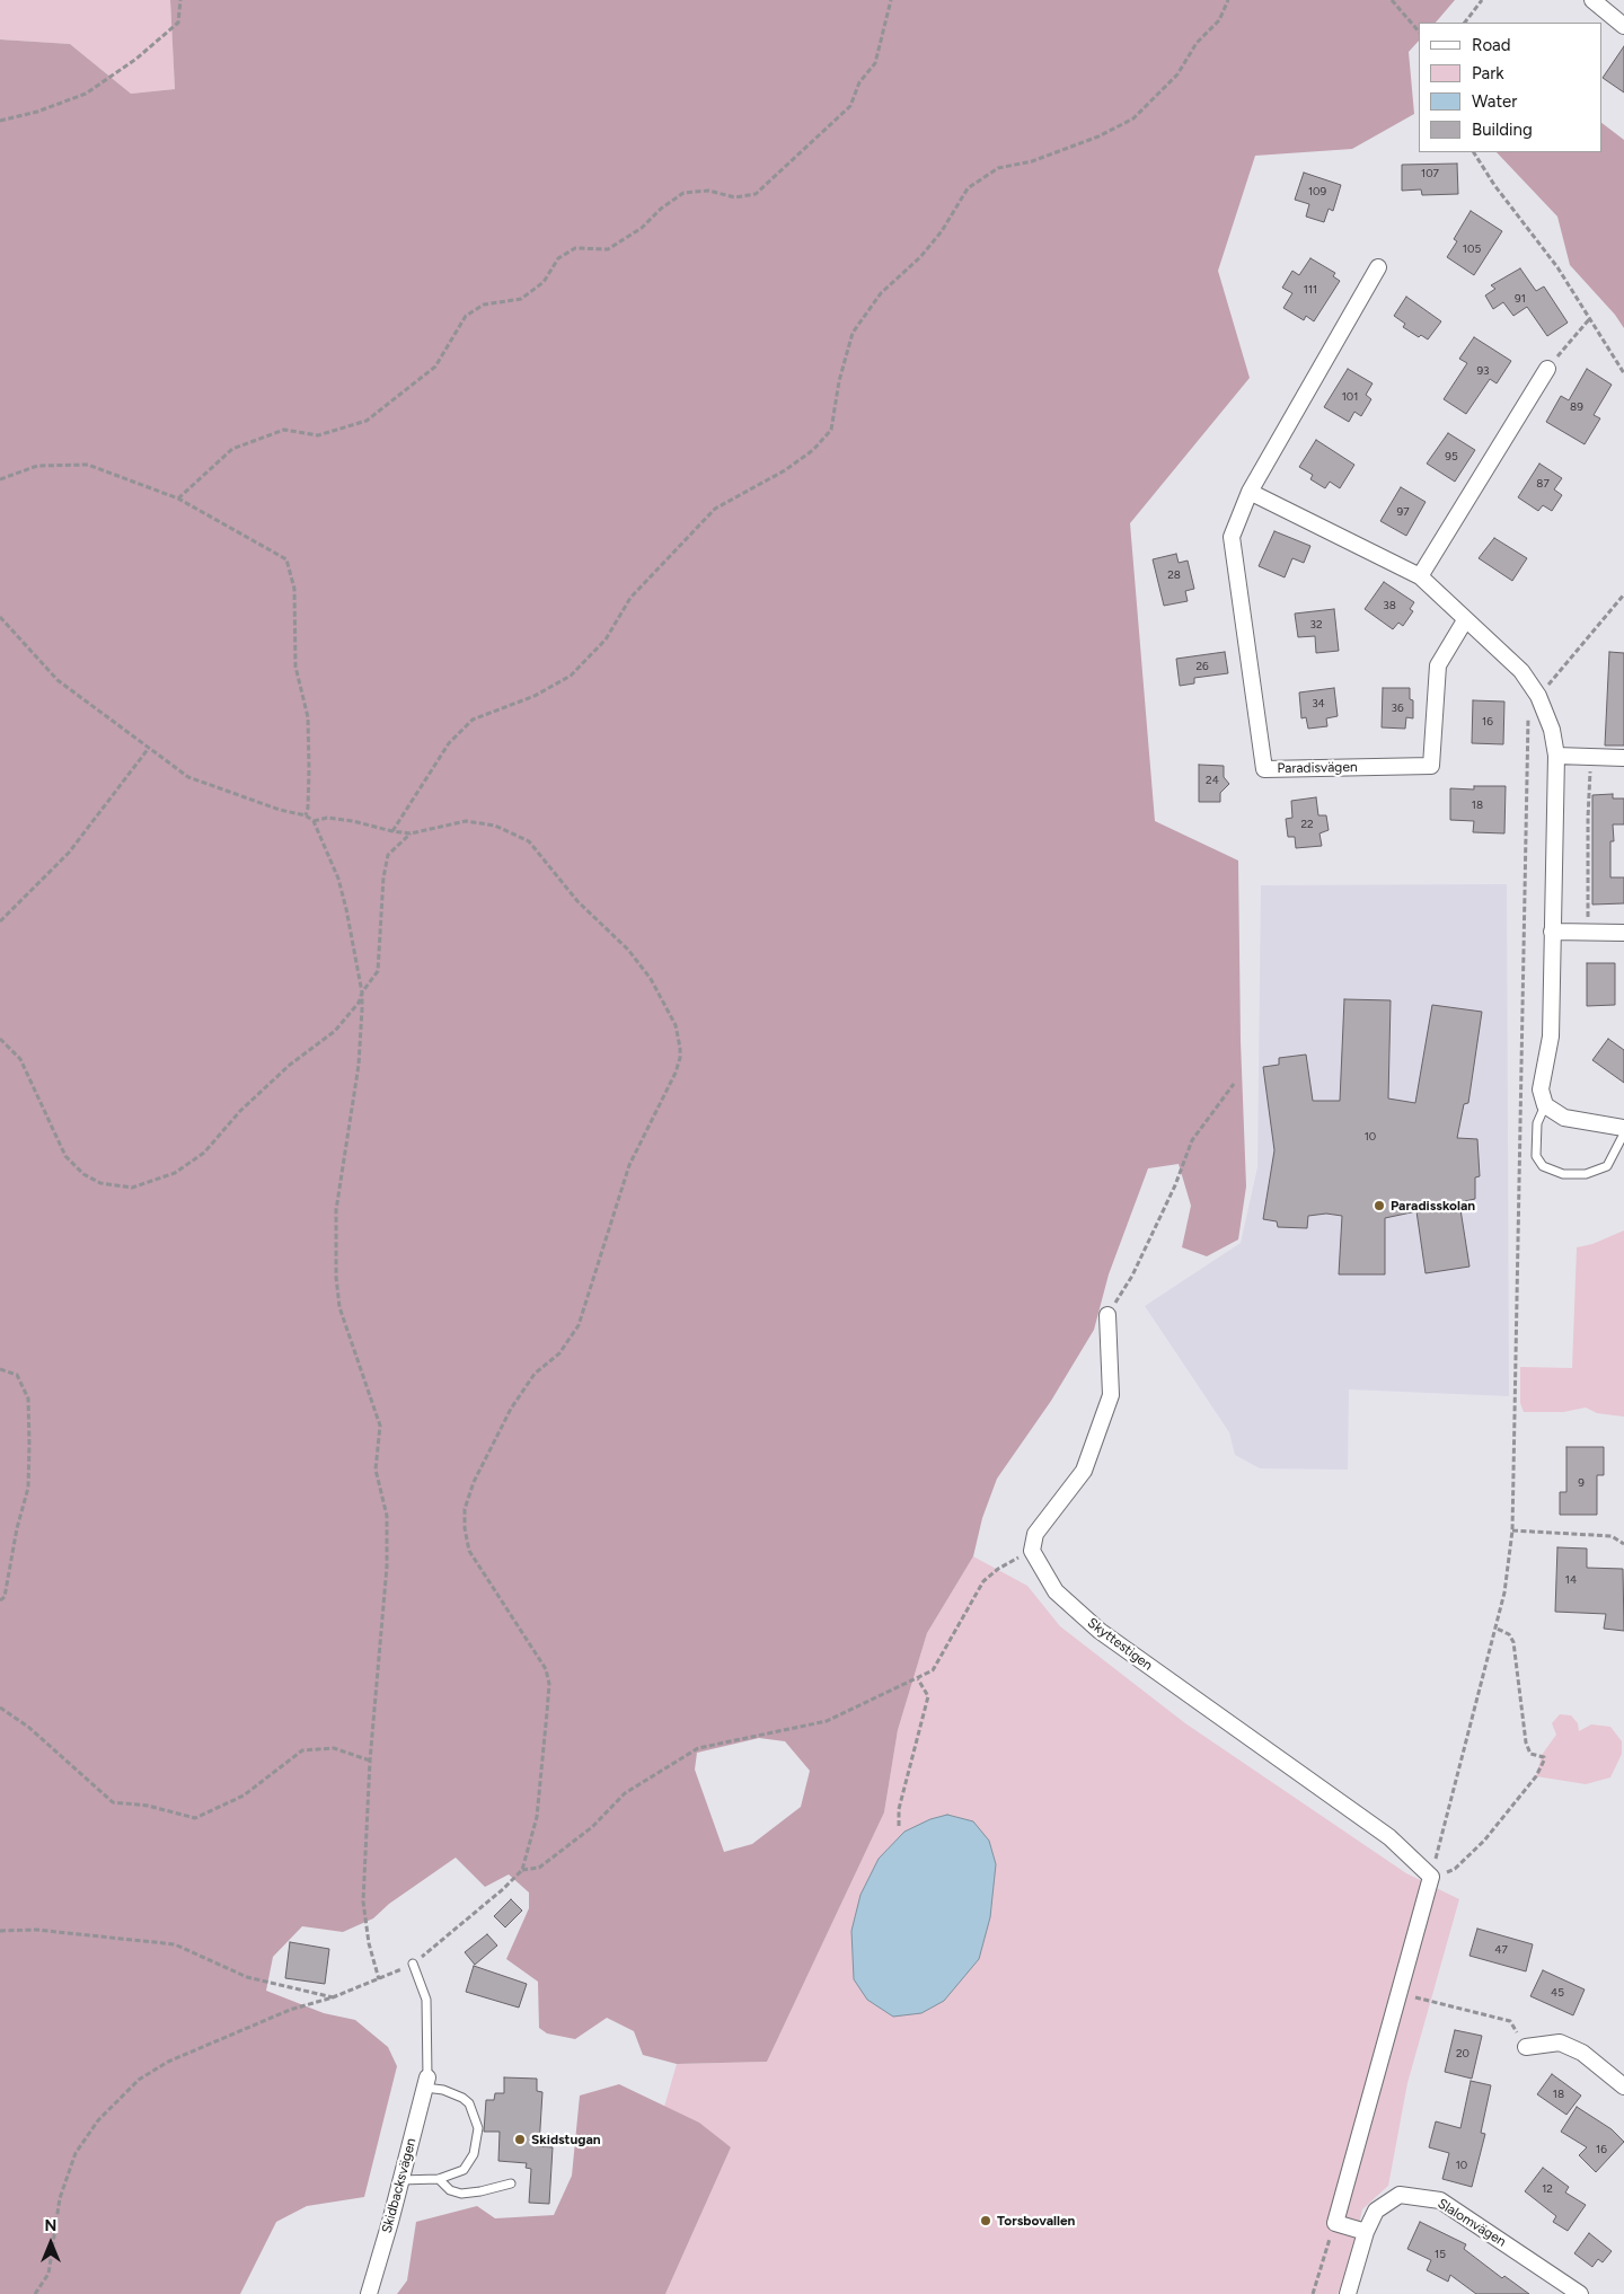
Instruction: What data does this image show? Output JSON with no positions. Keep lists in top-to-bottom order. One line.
{"streets":{"street":["Paradisvägen","Skyttestigen","Skidbacksvägen","Slalomvägen"]},"places":["Paradisskolan","Skidstugan","Torsbovallen"],"house_numbers":["107","109","105","111","91","93","101","89","95","87","97","28","38","32","26","34","36","16","24","18","22","10","9","14","47","45","20","18","16","10","12","15"],"legend":["Road","Park","Water","Building"],"north":"top"}
